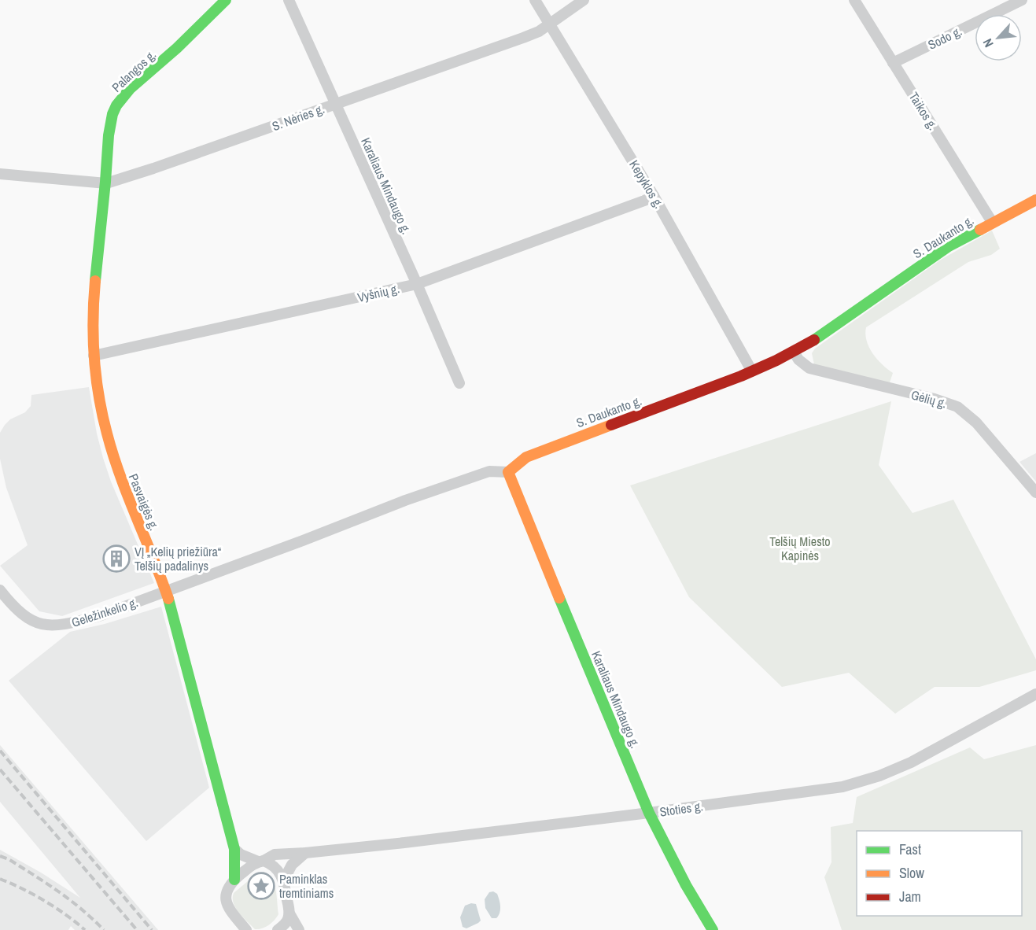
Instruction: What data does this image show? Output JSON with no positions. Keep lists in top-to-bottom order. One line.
{"streets":{"main road":["Palangos g.","Karaliaus Mindaugo g.","S. Daukanto g.","Pasvaigės g."],"street":["Sodo g.","Taikos g.","S. Nėries g.","Kepyklos g.","Vyšnių g.","Gėlių g.","Geležinkelio g.","Stoties g."]},"crossings":[["Sodo g.","Taikos g."],["Palangos g.","S. Nėries g."],["Palangos g.","Pasvaigės g."],["Taikos g.","S. Daukanto g."],["S. Nėries g.","Kepyklos g."],["S. Nėries g.","Karaliaus Mindaugo g."],["S. Nėries g.","Pasvaigės g."],["Kepyklos g.","S. Daukanto g."],["Kepyklos g.","Vyšnių g."],["Karaliaus Mindaugo g.","S. Daukanto g."],["Karaliaus Mindaugo g.","Vyšnių g."],["Karaliaus Mindaugo g.","Stoties g."],["S. Daukanto g.","Gėlių g."],["Vyšnių g.","Pasvaigės g."],["Pasvaigės g.","Geležinkelio g."]],"parks":["Telšių Miesto Kapinės"],"places":{"building":["VĮ „Kelių priežiūra“ Telšių padalinys"],"place":["Paminklas tremtiniams"]},"legend":["Fast","Slow","Jam"],"north":"bottom left"}
